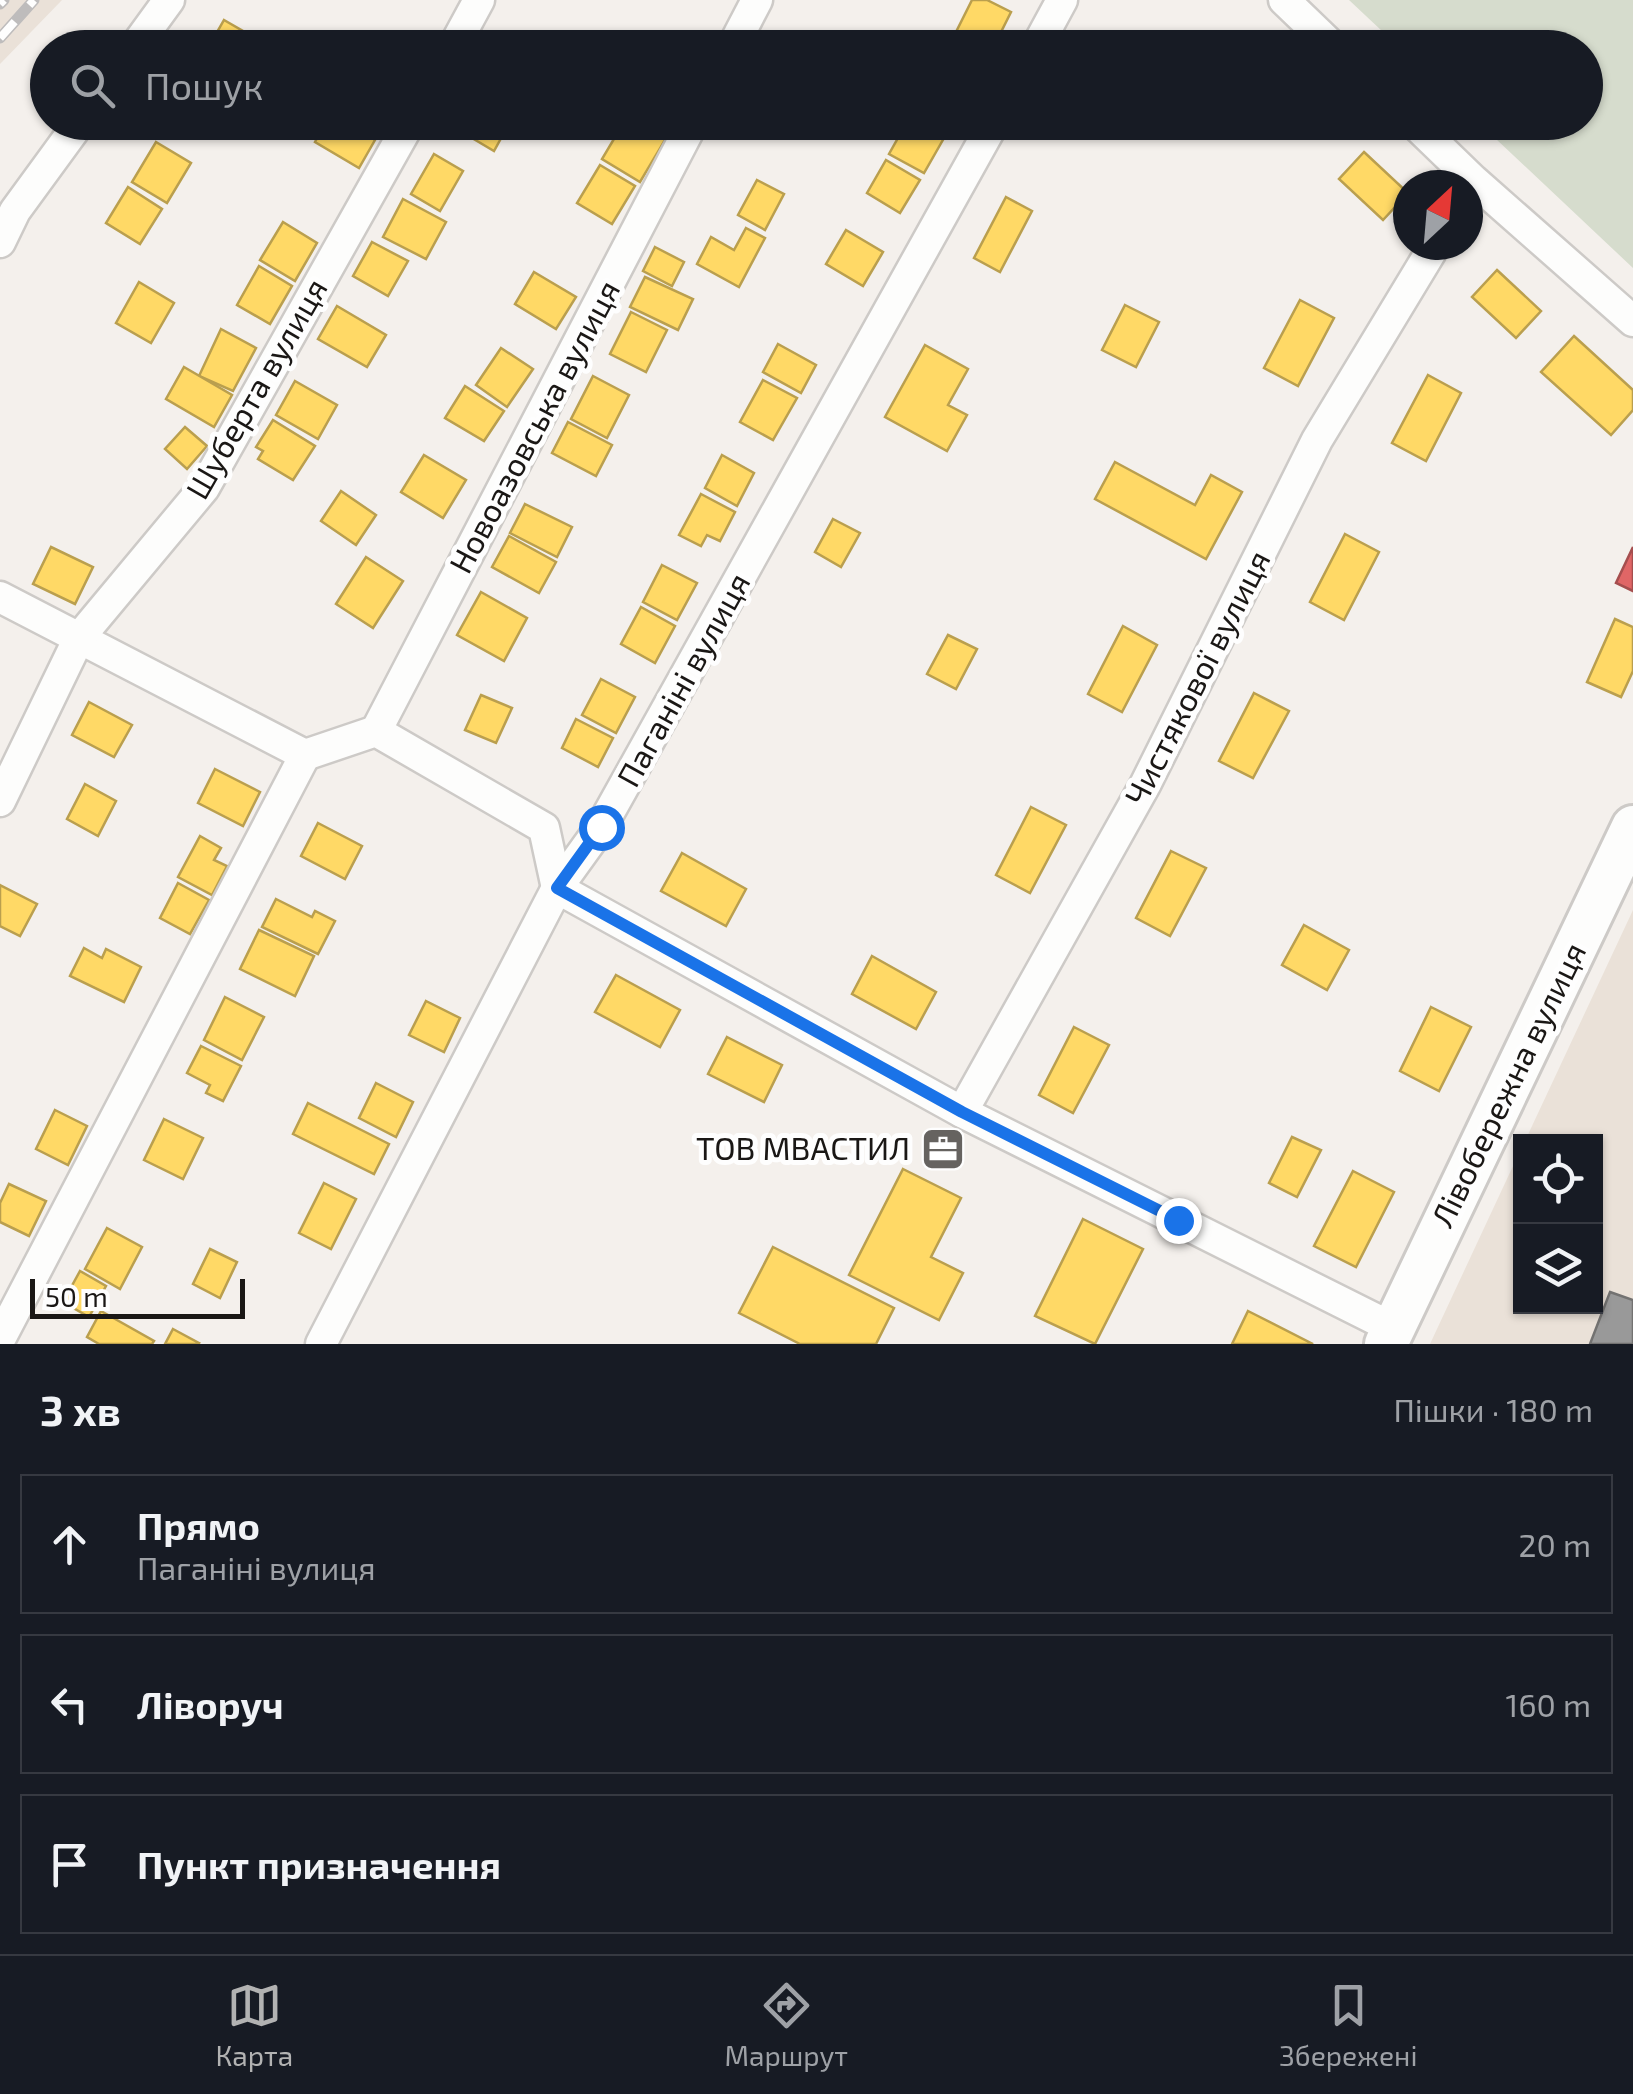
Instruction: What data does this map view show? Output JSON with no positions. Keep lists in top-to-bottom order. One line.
{"streets":{"main road":["Лівобережна вулиця"],"street":["Шуберта вулиця","Новоазовська вулиця","Чистякової вулиця","Паганіні вулиця"]},"places":{"office":["ТОВ МВАСТИЛ"]},"scale_bar":"50 m","north":"top right","page":{"search":"Пошук","scale":"50 m","heading":["3 хв","Пішки · 180 m"],"list":[["Прямо","Паганіні вулиця","20 m"],["Ліворуч","160 m"],"Пункт призначення"],"nav":["Карта","Маршрут","Збережені"]}}
